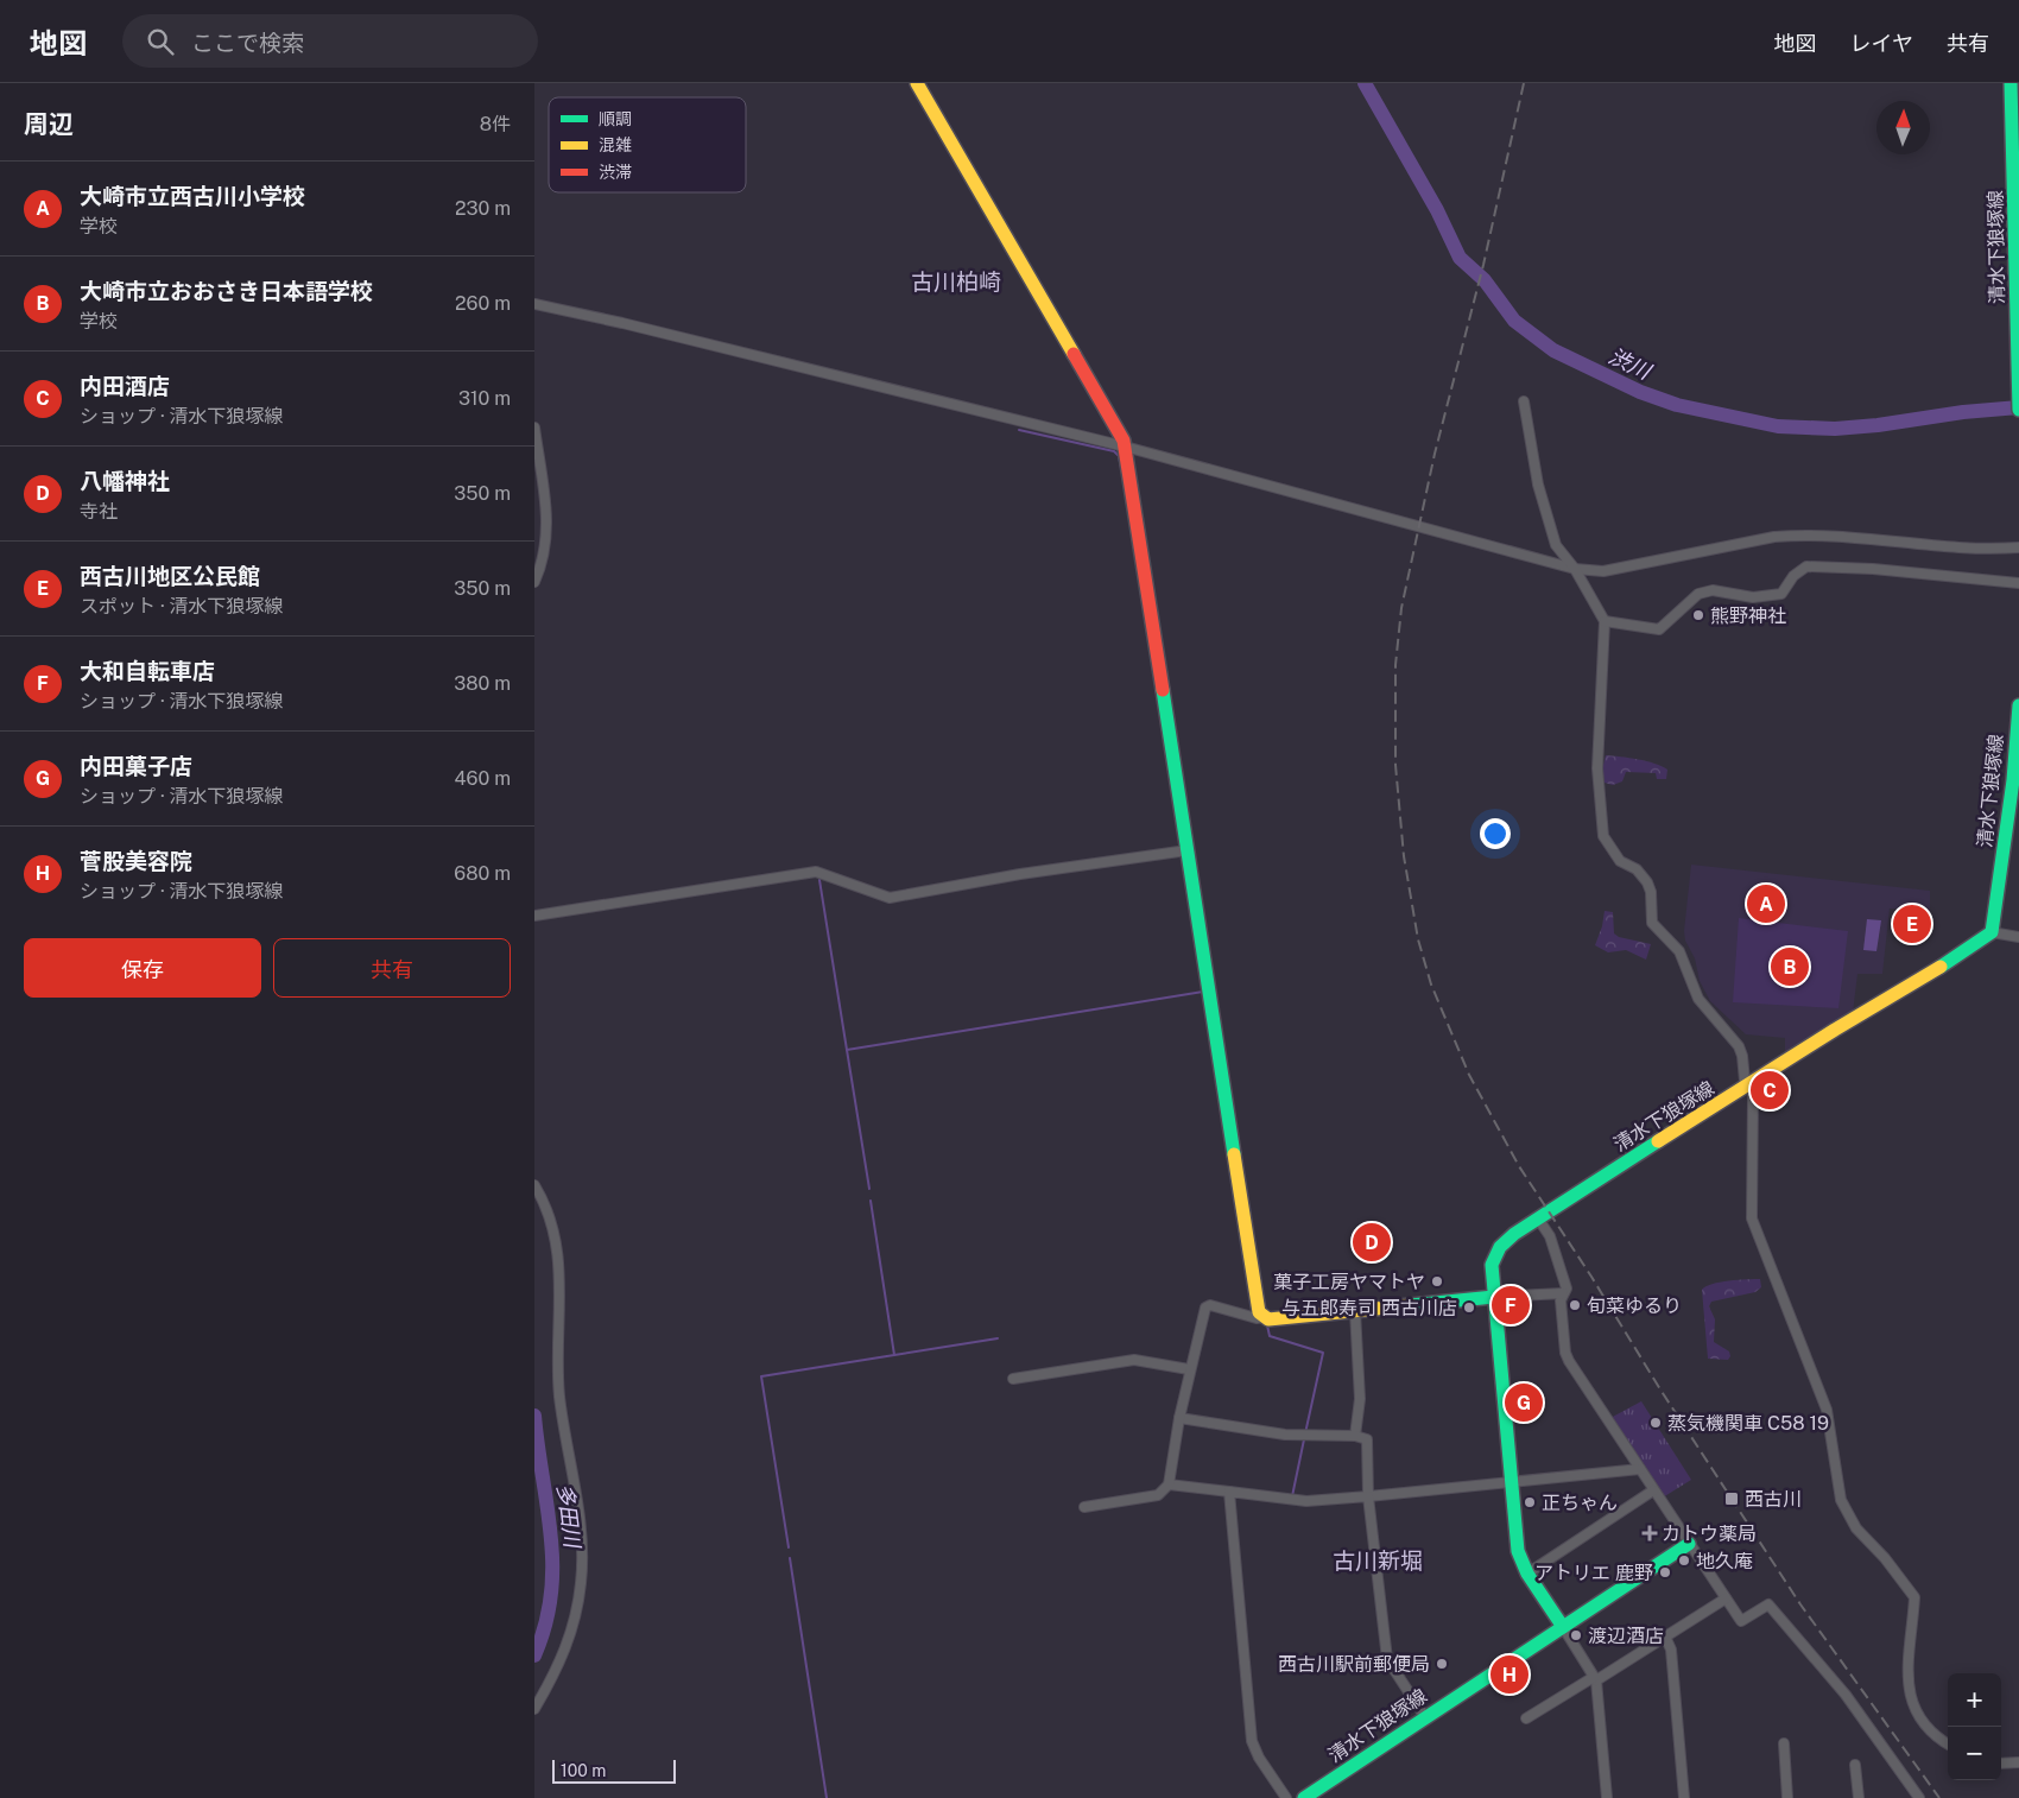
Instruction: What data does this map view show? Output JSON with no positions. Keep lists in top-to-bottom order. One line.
{"streets":{"main road":["清水下狼塚線"]},"districts":["古川柏崎","古川新堀"],"water":["渋川","多田川"],"places":{"other":["熊野神社","菓子工房ヤマトヤ","旬菜ゆるり","与五郎寿司 西古川店","蒸気機関車 C58 19","正ちゃん","地久庵","アトリエ 鹿野","渡辺酒店","西古川駅前郵便局"],"transit":["西古川"],"health":["カトウ薬局"]},"legend":["順調","混雑","渋滞"],"scale_bar":"100 m","north":"top","page":{"header":"地図","search":"ここで検索","nav":["地図","レイヤ","共有"],"heading":["周辺","8件"],"list":[{"mark":"A","name":"大崎市立西古川小学校","note":"学校","value":"230 m"},{"mark":"B","name":"大崎市立おおさき日本語学校","note":"学校","value":"260 m"},{"mark":"C","name":"内田酒店","note":"ショップ · 清水下狼塚線","value":"310 m"},{"mark":"D","name":"八幡神社","note":"寺社","value":"350 m"},{"mark":"E","name":"西古川地区公民館","note":"スポット · 清水下狼塚線","value":"350 m"},{"mark":"F","name":"大和自転車店","note":"ショップ · 清水下狼塚線","value":"380 m"},{"mark":"G","name":"内田菓子店","note":"ショップ · 清水下狼塚線","value":"460 m"},{"mark":"H","name":"菅股美容院","note":"ショップ · 清水下狼塚線","value":"680 m"}],"pins":["A","E","B","C","D","F","G","H"],"buttons":["保存","共有"],"map_buttons":["+","−"],"scale":"100 m"}}
